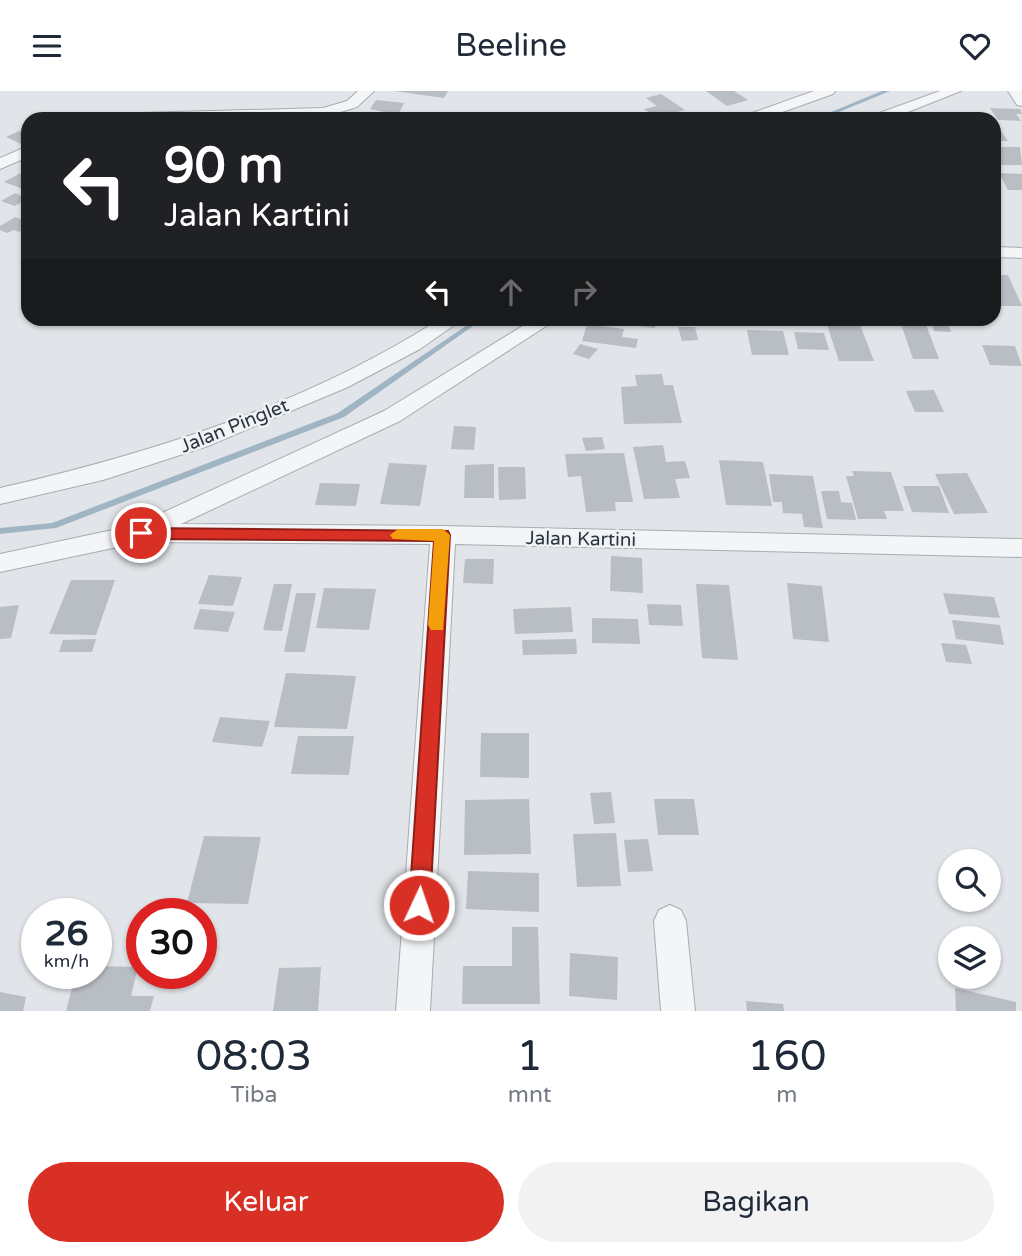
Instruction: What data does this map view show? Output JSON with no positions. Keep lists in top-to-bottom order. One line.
{"streets":{"street":["Jalan Pinglet","Jalan Kartini"]},"page":{"header":"Beeline","turn":["90 m","Jalan Kartini"],"speed":"26 km/h","limit":"30","eta":["08:03","Tiba","1","mnt","160","m"],"buttons":["Keluar","Bagikan"]}}
